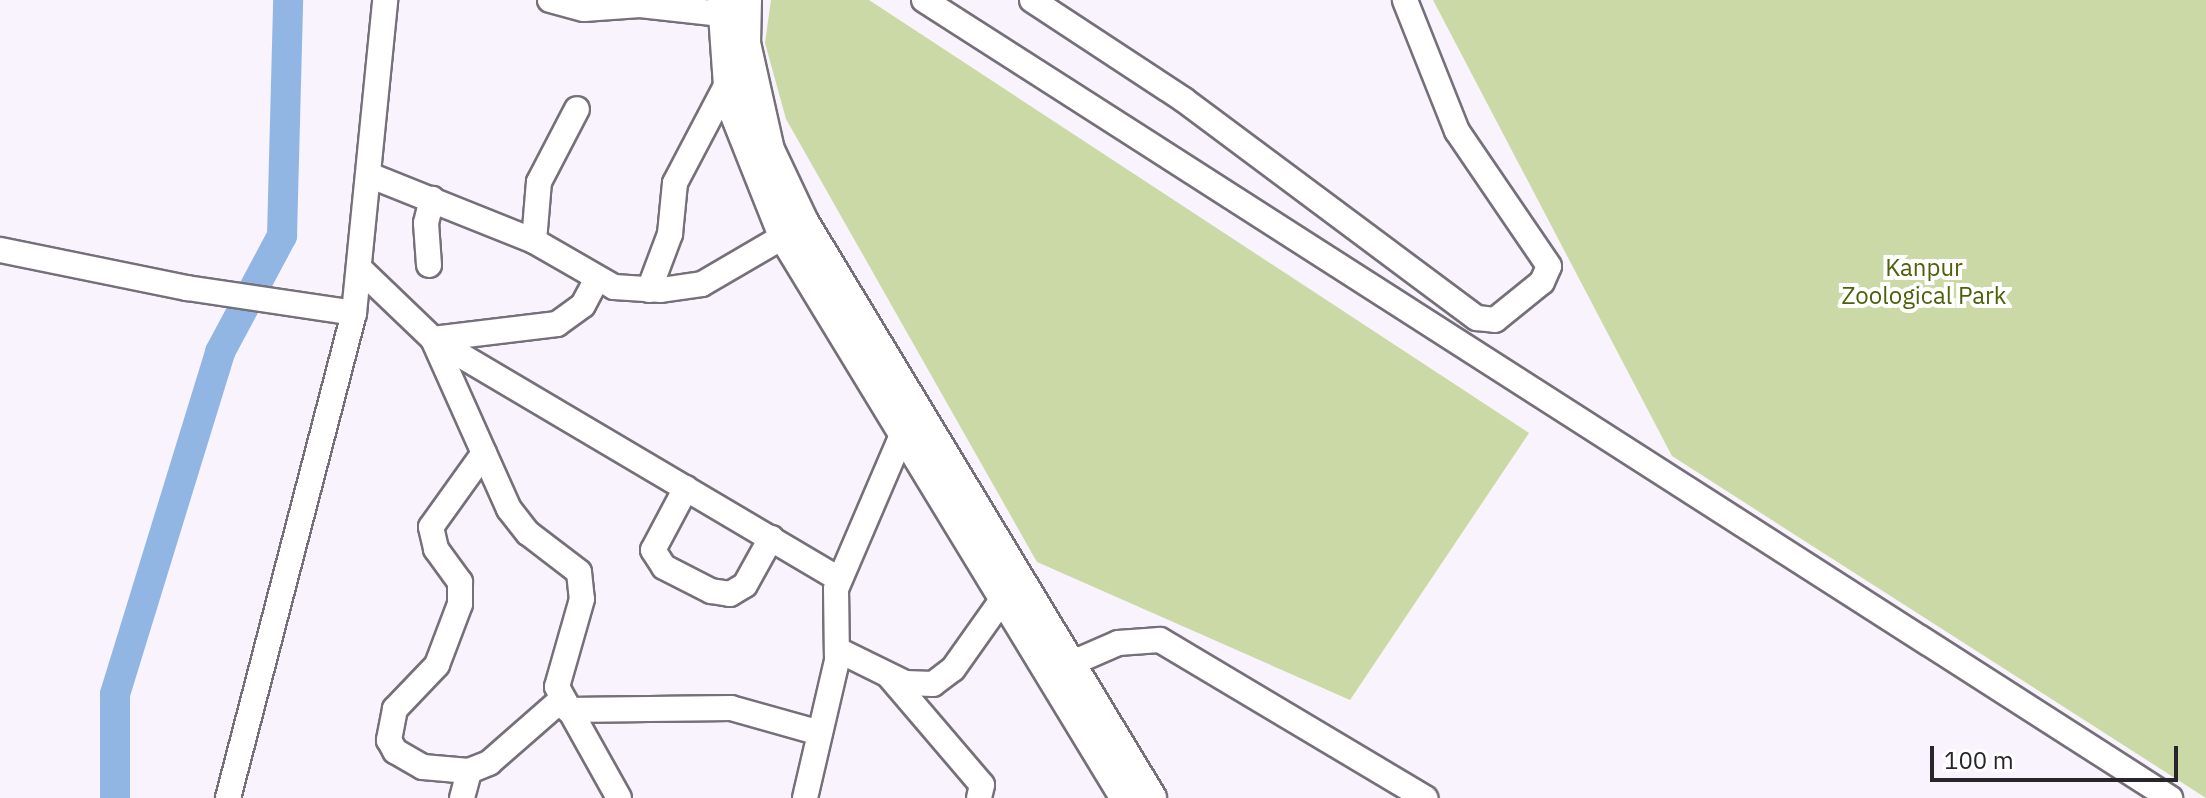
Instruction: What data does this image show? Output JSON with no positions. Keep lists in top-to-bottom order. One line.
{"parks":["Kanpur Zoological Park"],"scale_bar":"100 m"}
